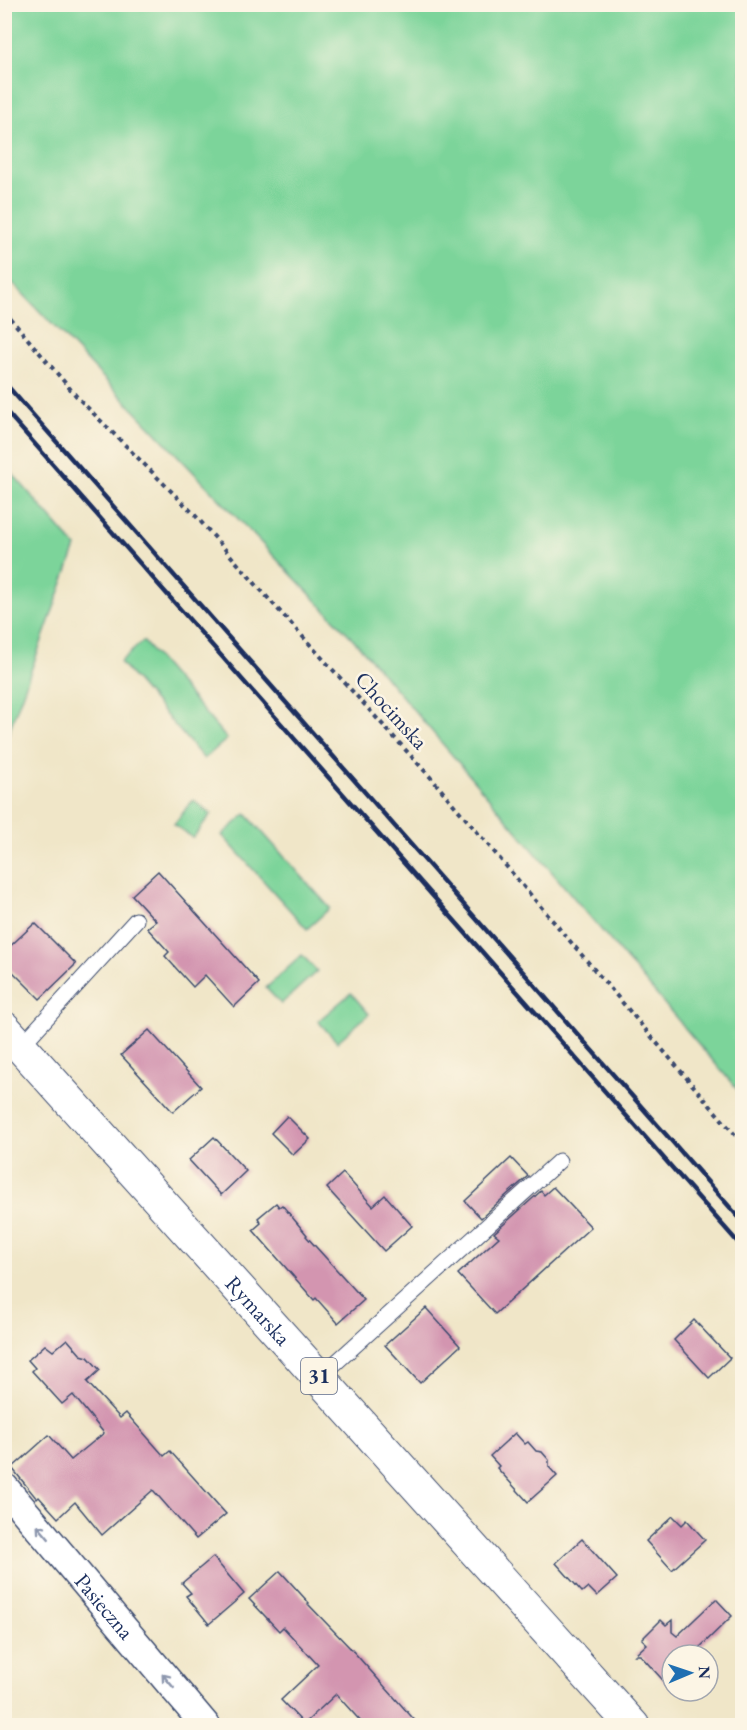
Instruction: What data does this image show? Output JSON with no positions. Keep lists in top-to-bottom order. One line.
{"streets":{"main road":["Rymarska","31"],"street":["Pasieczna"],"path":["Chocimska"]},"one_way":["Pasieczna"],"north":"right"}
